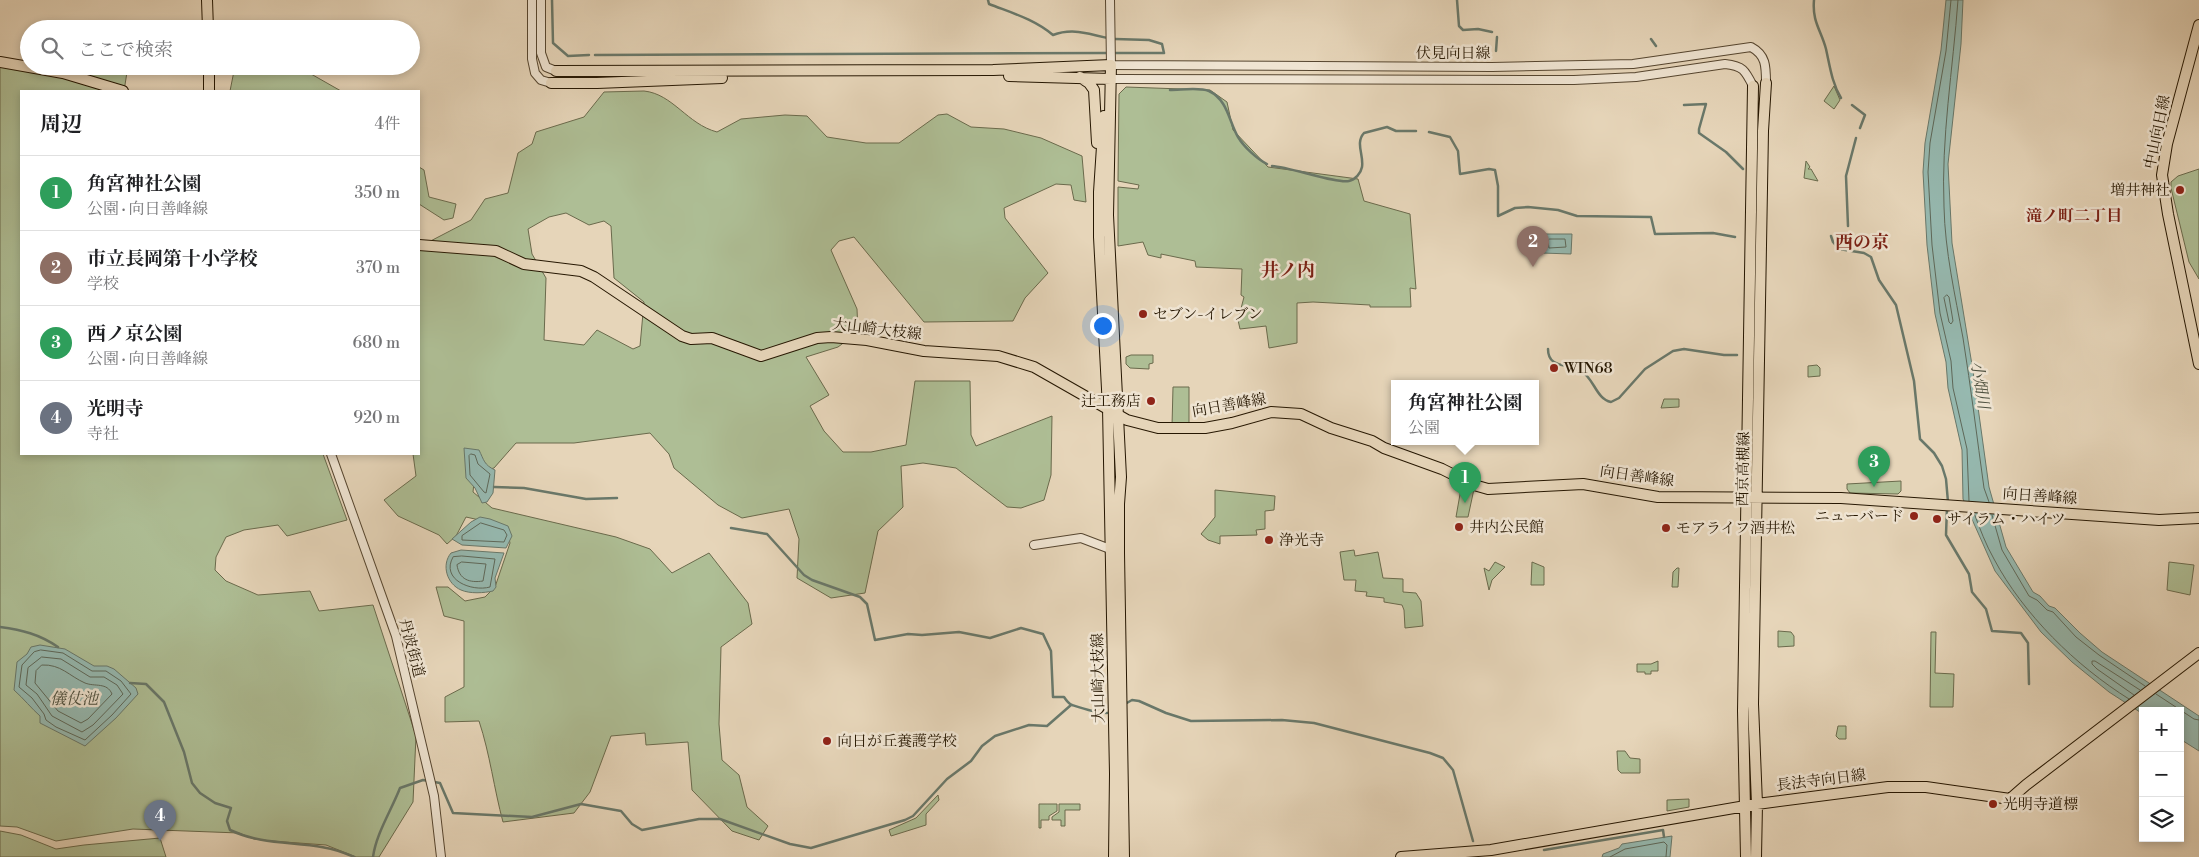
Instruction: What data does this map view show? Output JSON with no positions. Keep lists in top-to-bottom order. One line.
{"streets":{"main road":["中山向日線","大山崎大枝線","向日善峰線","西京高槻線","長法寺向日線"],"street":["伏見向日線","丹波街道"]},"crossings":[["伏見向日線","大山崎大枝線"],["伏見向日線","西京高槻線"],["大山崎大枝線","向日善峰線"],["向日善峰線","西京高槻線"],["西京高槻線","長法寺向日線"]],"districts":["滝ノ町二丁目","西の京","井ノ内"],"water":["小畑川","儀仗池"],"places":["増井神社","セブン-イレブン","WIN68","辻工務店","ニューバード","サイラム・ハイツ","井内公民館","モアライフ酒井松","浄光寺","向日が丘養護学校","光明寺道標"],"page":{"search":"ここで検索","heading":["周辺","4件"],"list":[{"mark":"1","name":"角宮神社公園","note":"公園 · 向日善峰線","value":"350 m"},{"mark":"2","name":"市立長岡第十小学校","note":"学校","value":"370 m"},{"mark":"3","name":"西ノ京公園","note":"公園 · 向日善峰線","value":"680 m"},{"mark":"4","name":"光明寺","note":"寺社","value":"920 m"}],"pins":["2","3","1","4"],"popup":["角宮神社公園","公園"],"map_buttons":["+","−"]}}
